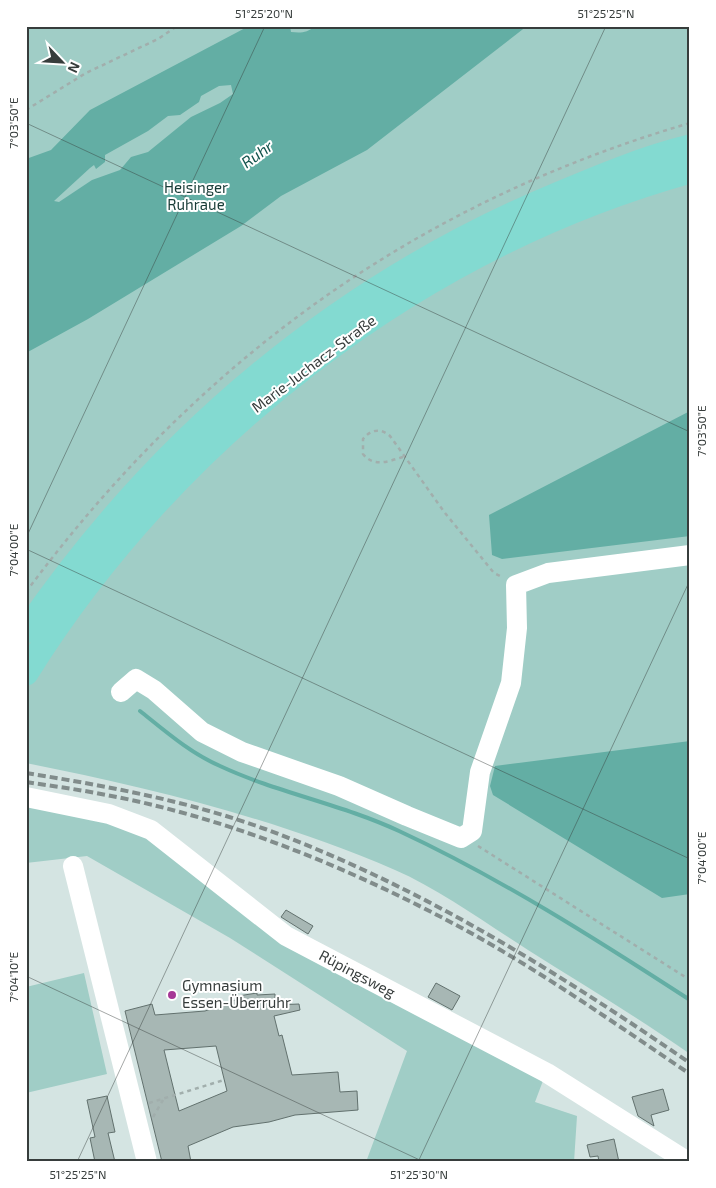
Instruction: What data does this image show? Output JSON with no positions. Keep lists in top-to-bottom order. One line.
{"streets":{"main road":["Marie-Juchacz-Straße"],"street":["Rüpingsweg"]},"water":["Ruhr"],"parks":["Heisinger Ruhraue"],"places":["Gymnasium Essen-Überruhr"],"north":"bottom right","coordinates":["51°25'20\"N","51°25'25\"N","7°03'50\"E","7°04'00\"E","7°04'10\"E","51°25'30\"N"]}
